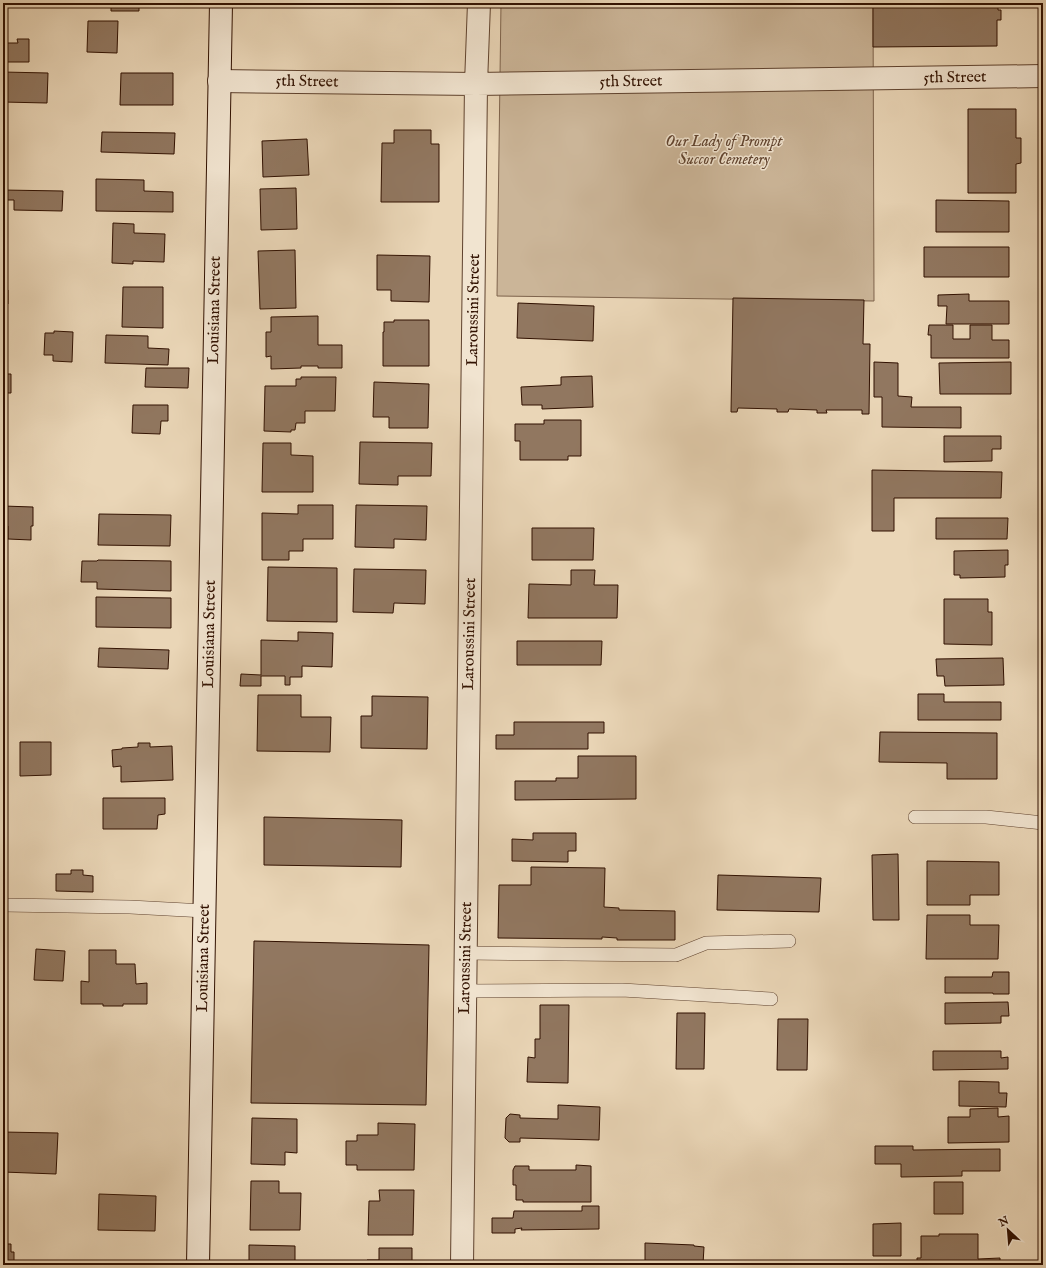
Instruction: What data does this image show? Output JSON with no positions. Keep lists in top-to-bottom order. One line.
{"streets":{"street":["5th Street","Louisiana Street","Laroussini Street"]},"crossings":[["5th Street","Louisiana Street"],["5th Street","Laroussini Street"]],"parks":["Our Lady of Prompt Succor Cemetery"],"north":"top left"}
